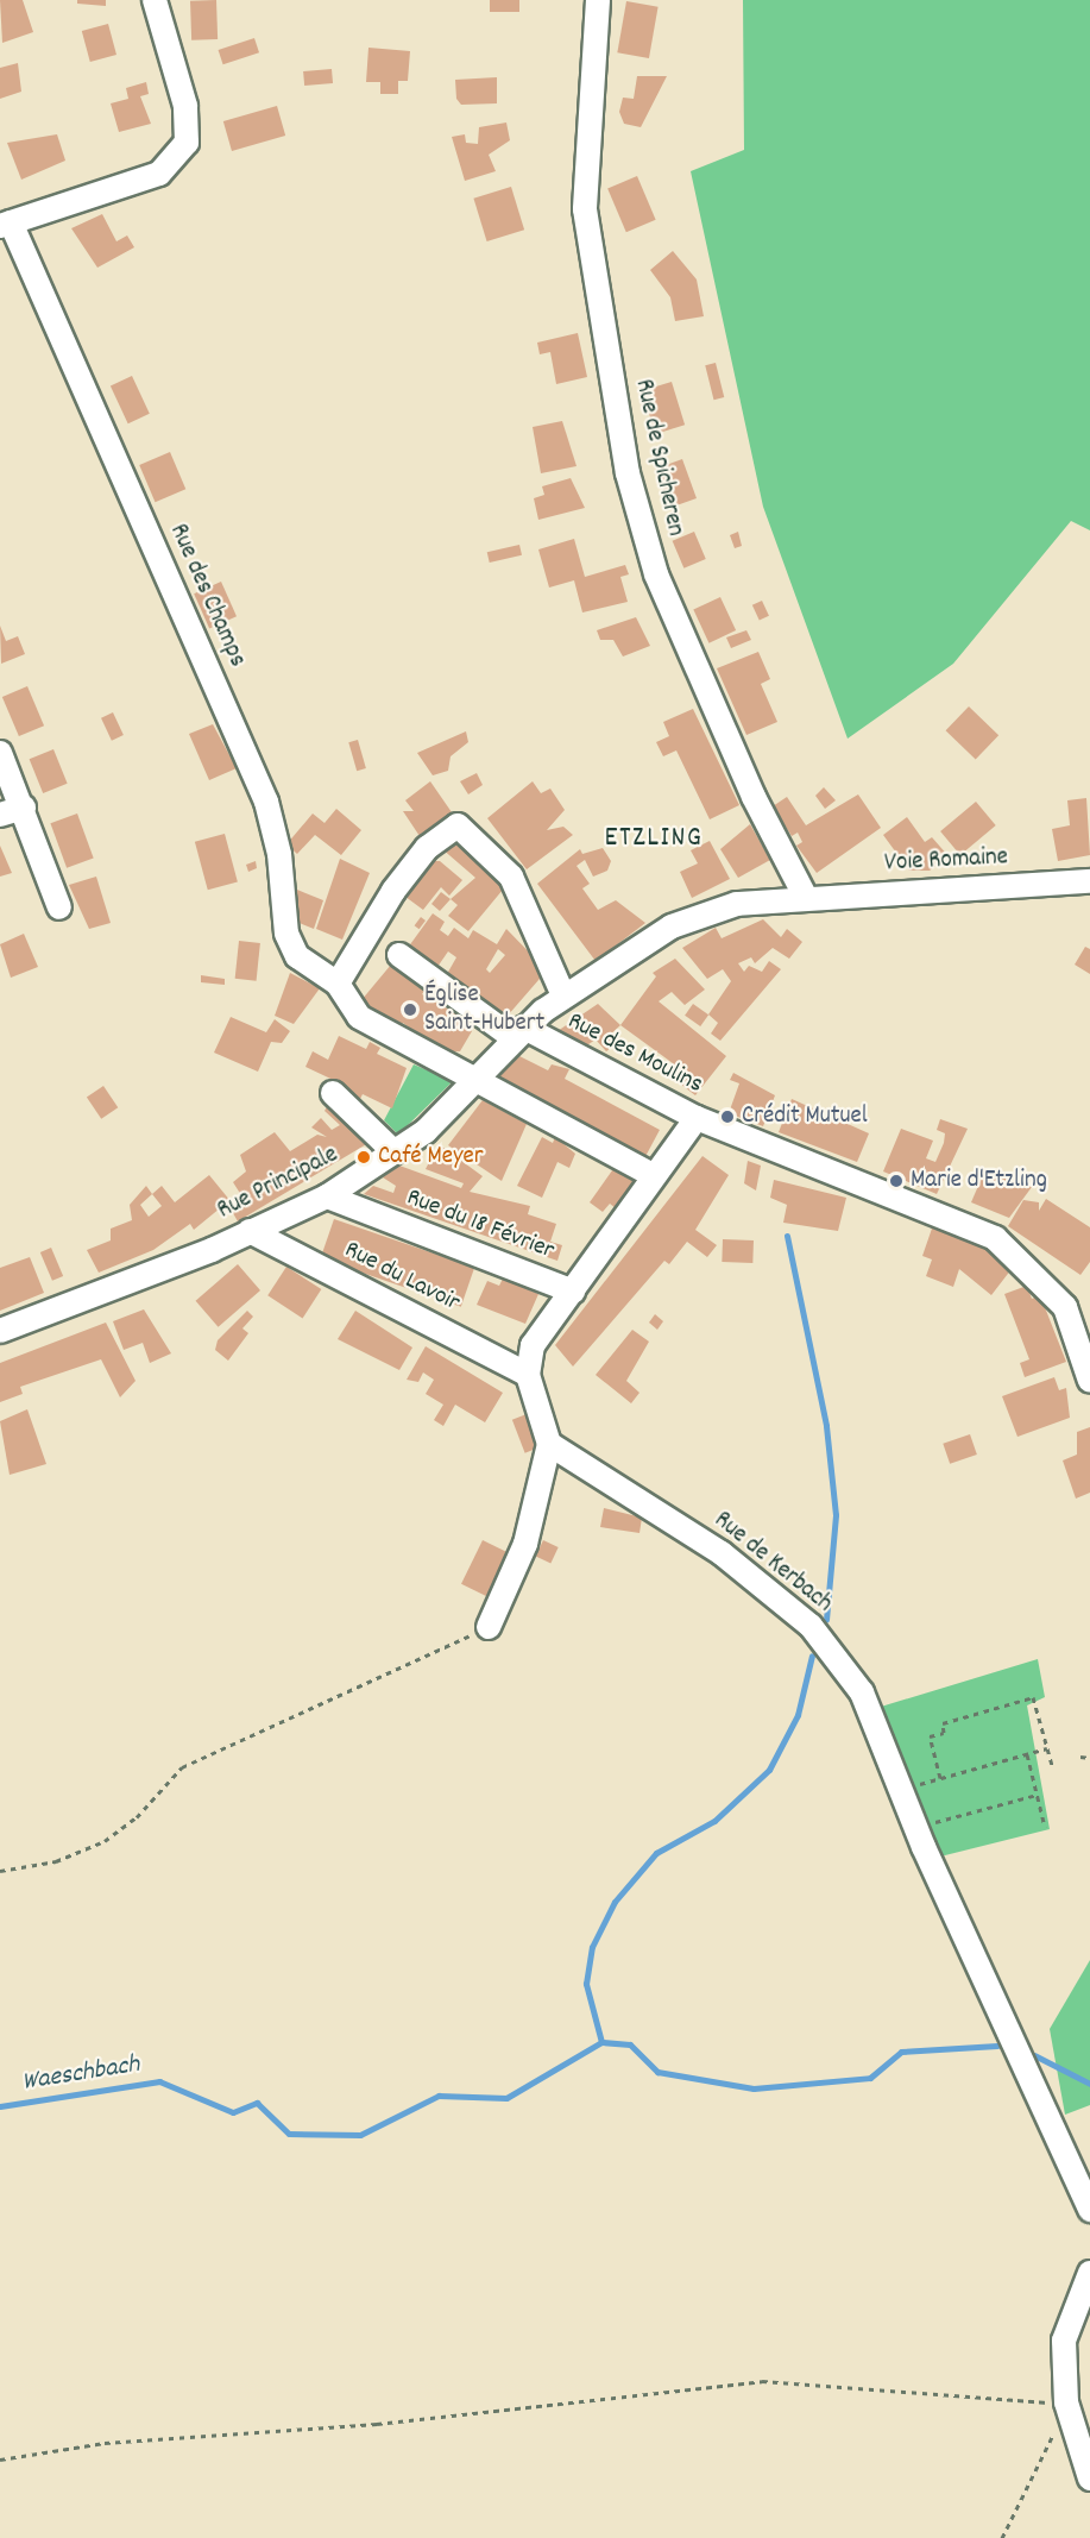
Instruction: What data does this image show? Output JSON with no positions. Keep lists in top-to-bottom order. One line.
{"streets":{"street":["Rue de Spicheren","Rue des Champs","Voie Romaine","Rue des Moulins","Rue Principale","Rue du 18 Février","Rue du Lavoir","Rue de Kerbach"]},"crossings":[["Rue de Spicheren","Voie Romaine"],["Rue de Spicheren","Rue Principale"],["Voie Romaine","Rue Principale"],["Rue des Moulins","Rue Principale"],["Rue Principale","Rue du 18 Février"],["Rue Principale","Rue du Lavoir"]],"districts":["ETZLING"],"water":["Waeschbach"],"places":["Église Saint-Hubert","Crédit Mutuel","Café Meyer","Marie d'Etzling"]}
